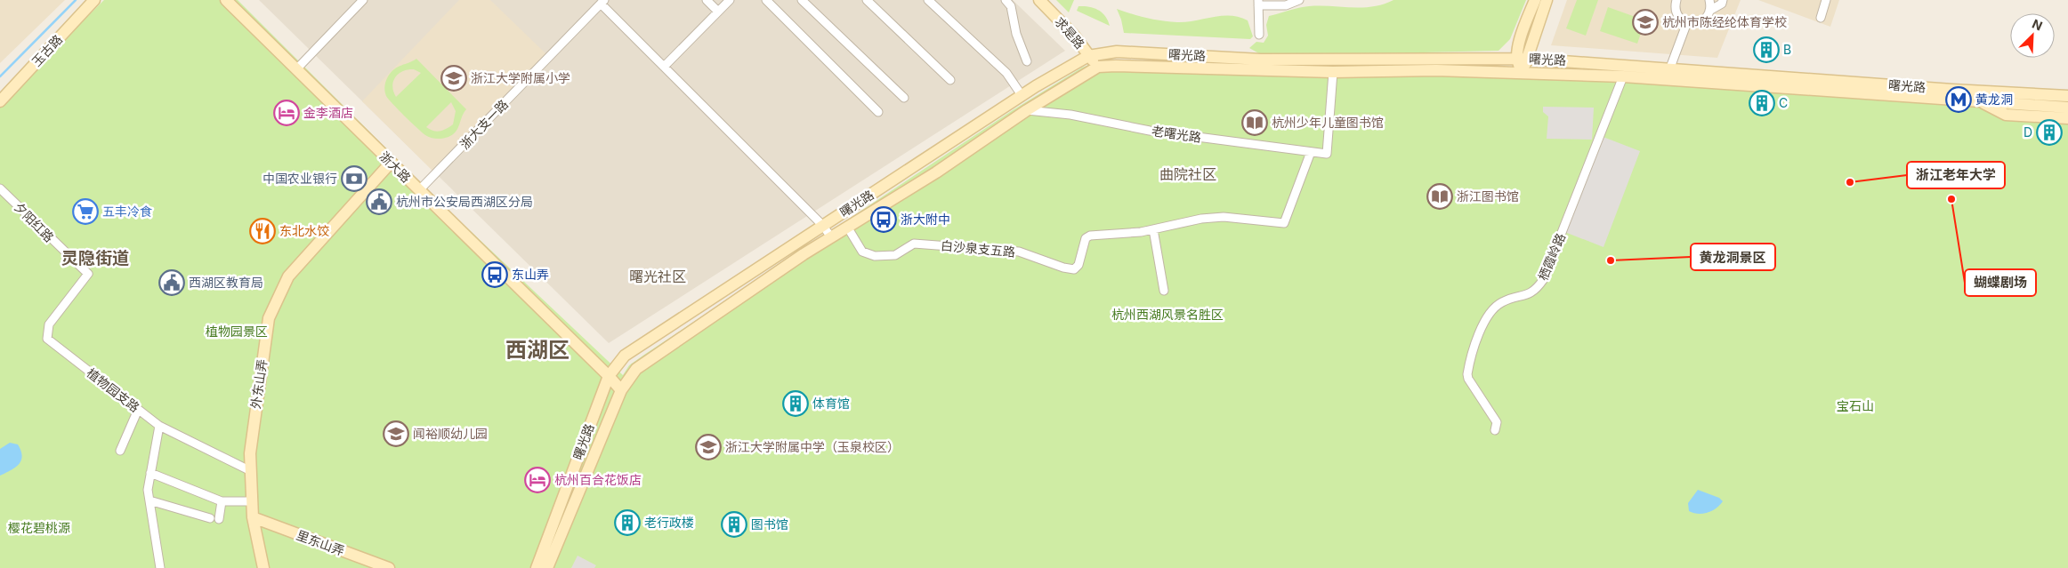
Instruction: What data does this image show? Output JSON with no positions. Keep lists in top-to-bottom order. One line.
{"streets":{"main road":["求是路","玉古路","曙光路","浙大路","外东山弄","里东山弄"],"street":["浙大支一路","老曙光路","夕阳红路","白沙泉支五路","栖霞岭路","植物园支路"]},"crossings":[["求是路","曙光路"],["曙光路","老曙光路"],["曙光路","浙大路"],["曙光路","白沙泉支五路"],["曙光路","栖霞岭路"],["浙大支一路","浙大路"],["浙大路","外东山弄"],["夕阳红路","植物园支路"],["外东山弄","植物园支路"],["外东山弄","里东山弄"]],"districts":["曲院社区","灵隐街道","曙光社区","西湖区"],"parks":["杭州西湖风景名胜区","植物园景区","宝石山","樱花碧桃源"],"places":{"school or university":["杭州市陈经纶体育学校","浙江大学附属小学","闻裕顺幼儿园","浙江大学附属中学（玉泉校区）"],"building":["B","C","D","体育馆","老行政楼","图书馆"],"metro station":["黄龙洞"],"hotel":["金李酒店","杭州百合花饭店"],"library":["杭州少年儿童图书馆","浙江图书馆"],"bank":["中国农业银行"],"other":["浙江老年大学","蝴蝶剧场","黄龙洞景区"],"public building":["杭州市公安局西湖区分局","西湖区教育局"],"supermarket":["五丰冷食"],"bus stop":["浙大附中","东山弄"],"restaurant":["东北水饺"]},"north":"top right"}
